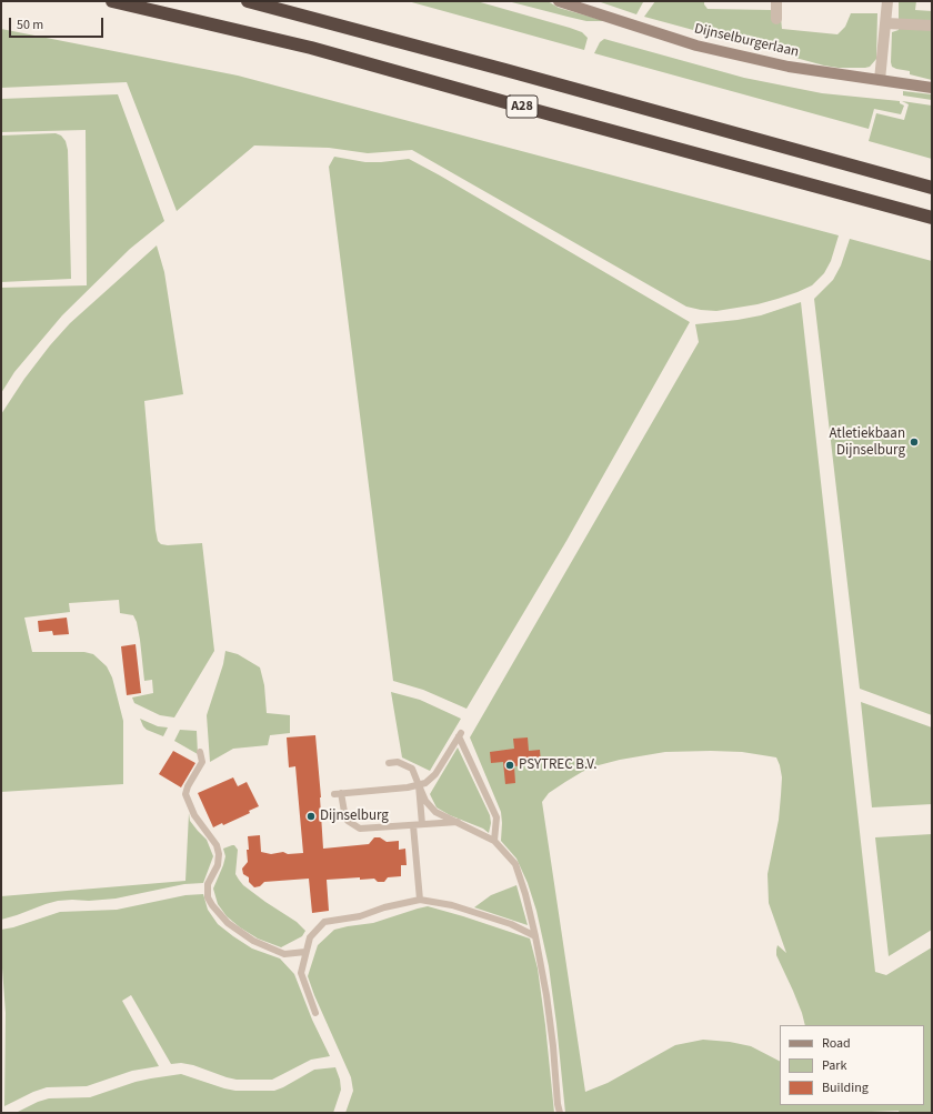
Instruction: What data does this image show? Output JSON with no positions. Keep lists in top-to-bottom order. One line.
{"streets":{"highway":["A28"],"main road":["Dijnselburgerlaan"]},"places":["Atletiekbaan Dijnselburg","PSYTREC B.V.","Dijnselburg"],"legend":["Road","Park","Building"],"scale_bar":"50 m"}
